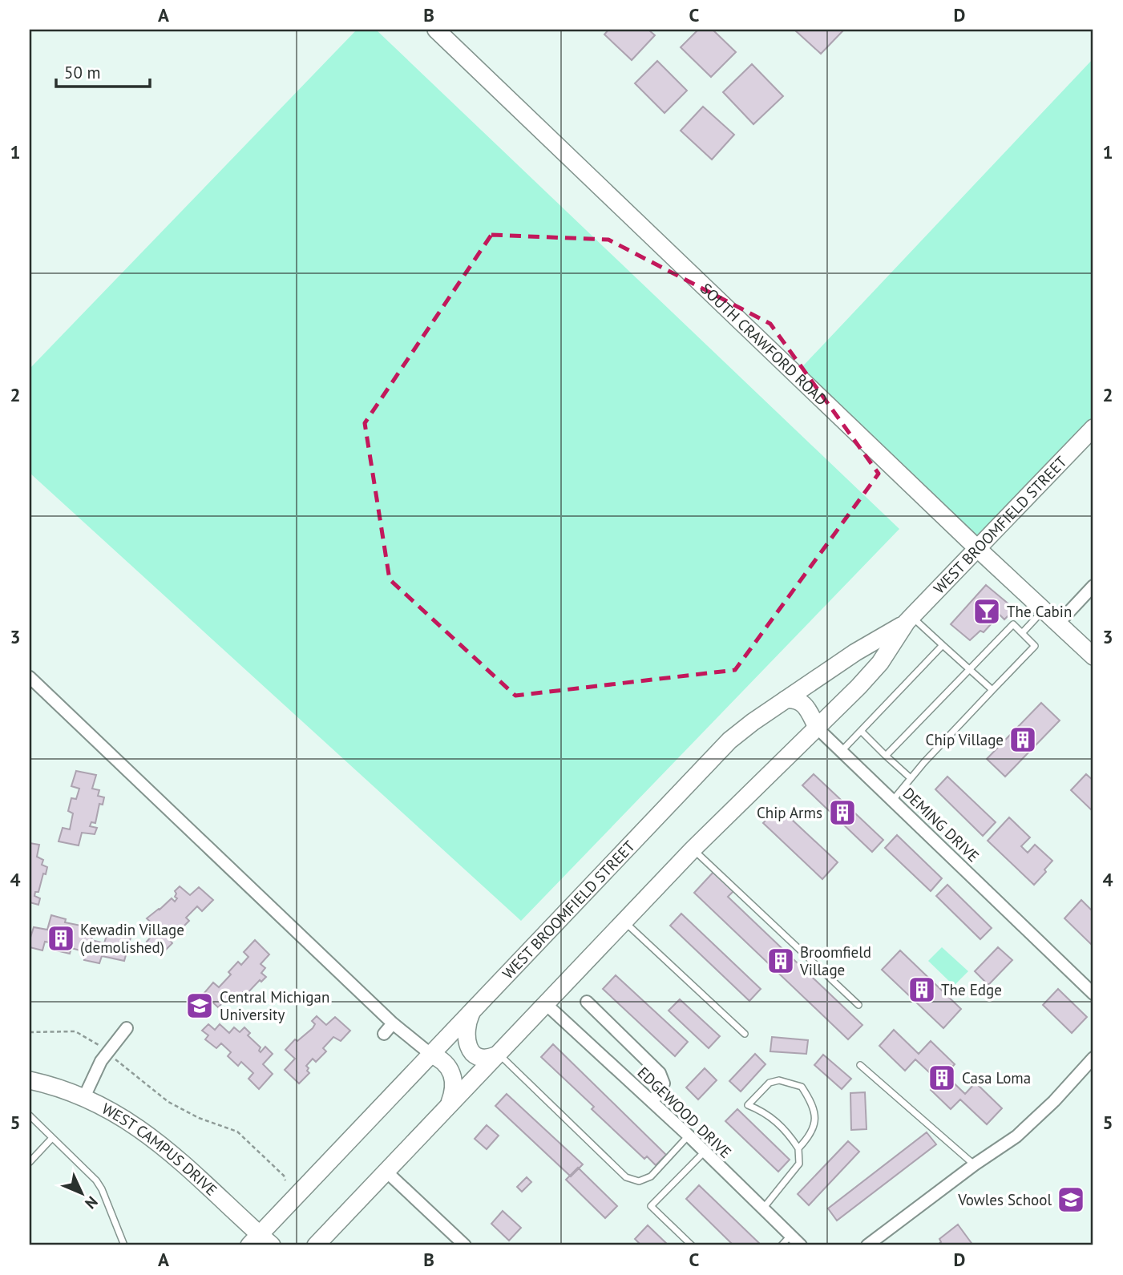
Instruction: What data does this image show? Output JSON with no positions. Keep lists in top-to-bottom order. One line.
{"streets":{"main road":["SOUTH CRAWFORD ROAD","WEST BROOMFIELD STREET","WEST CAMPUS DRIVE"],"street":["DEMING DRIVE","EDGEWOOD DRIVE"]},"crossings":[["SOUTH CRAWFORD ROAD","WEST BROOMFIELD STREET"],["WEST BROOMFIELD STREET","DEMING DRIVE"],["WEST BROOMFIELD STREET","EDGEWOOD DRIVE"],["WEST BROOMFIELD STREET","WEST CAMPUS DRIVE"]],"places":{"bar":["The Cabin"],"building":["Chip Village","Chip Arms","Kewadin Village (demolished)","Broomfield Village","The Edge","Casa Loma"],"school or university":["Central Michigan University","Vowles School"]},"scale_bar":"50 m","north":"bottom right","grid":{"columns":["A","B","C","D"],"rows":["1","2","3","4","5"]}}
